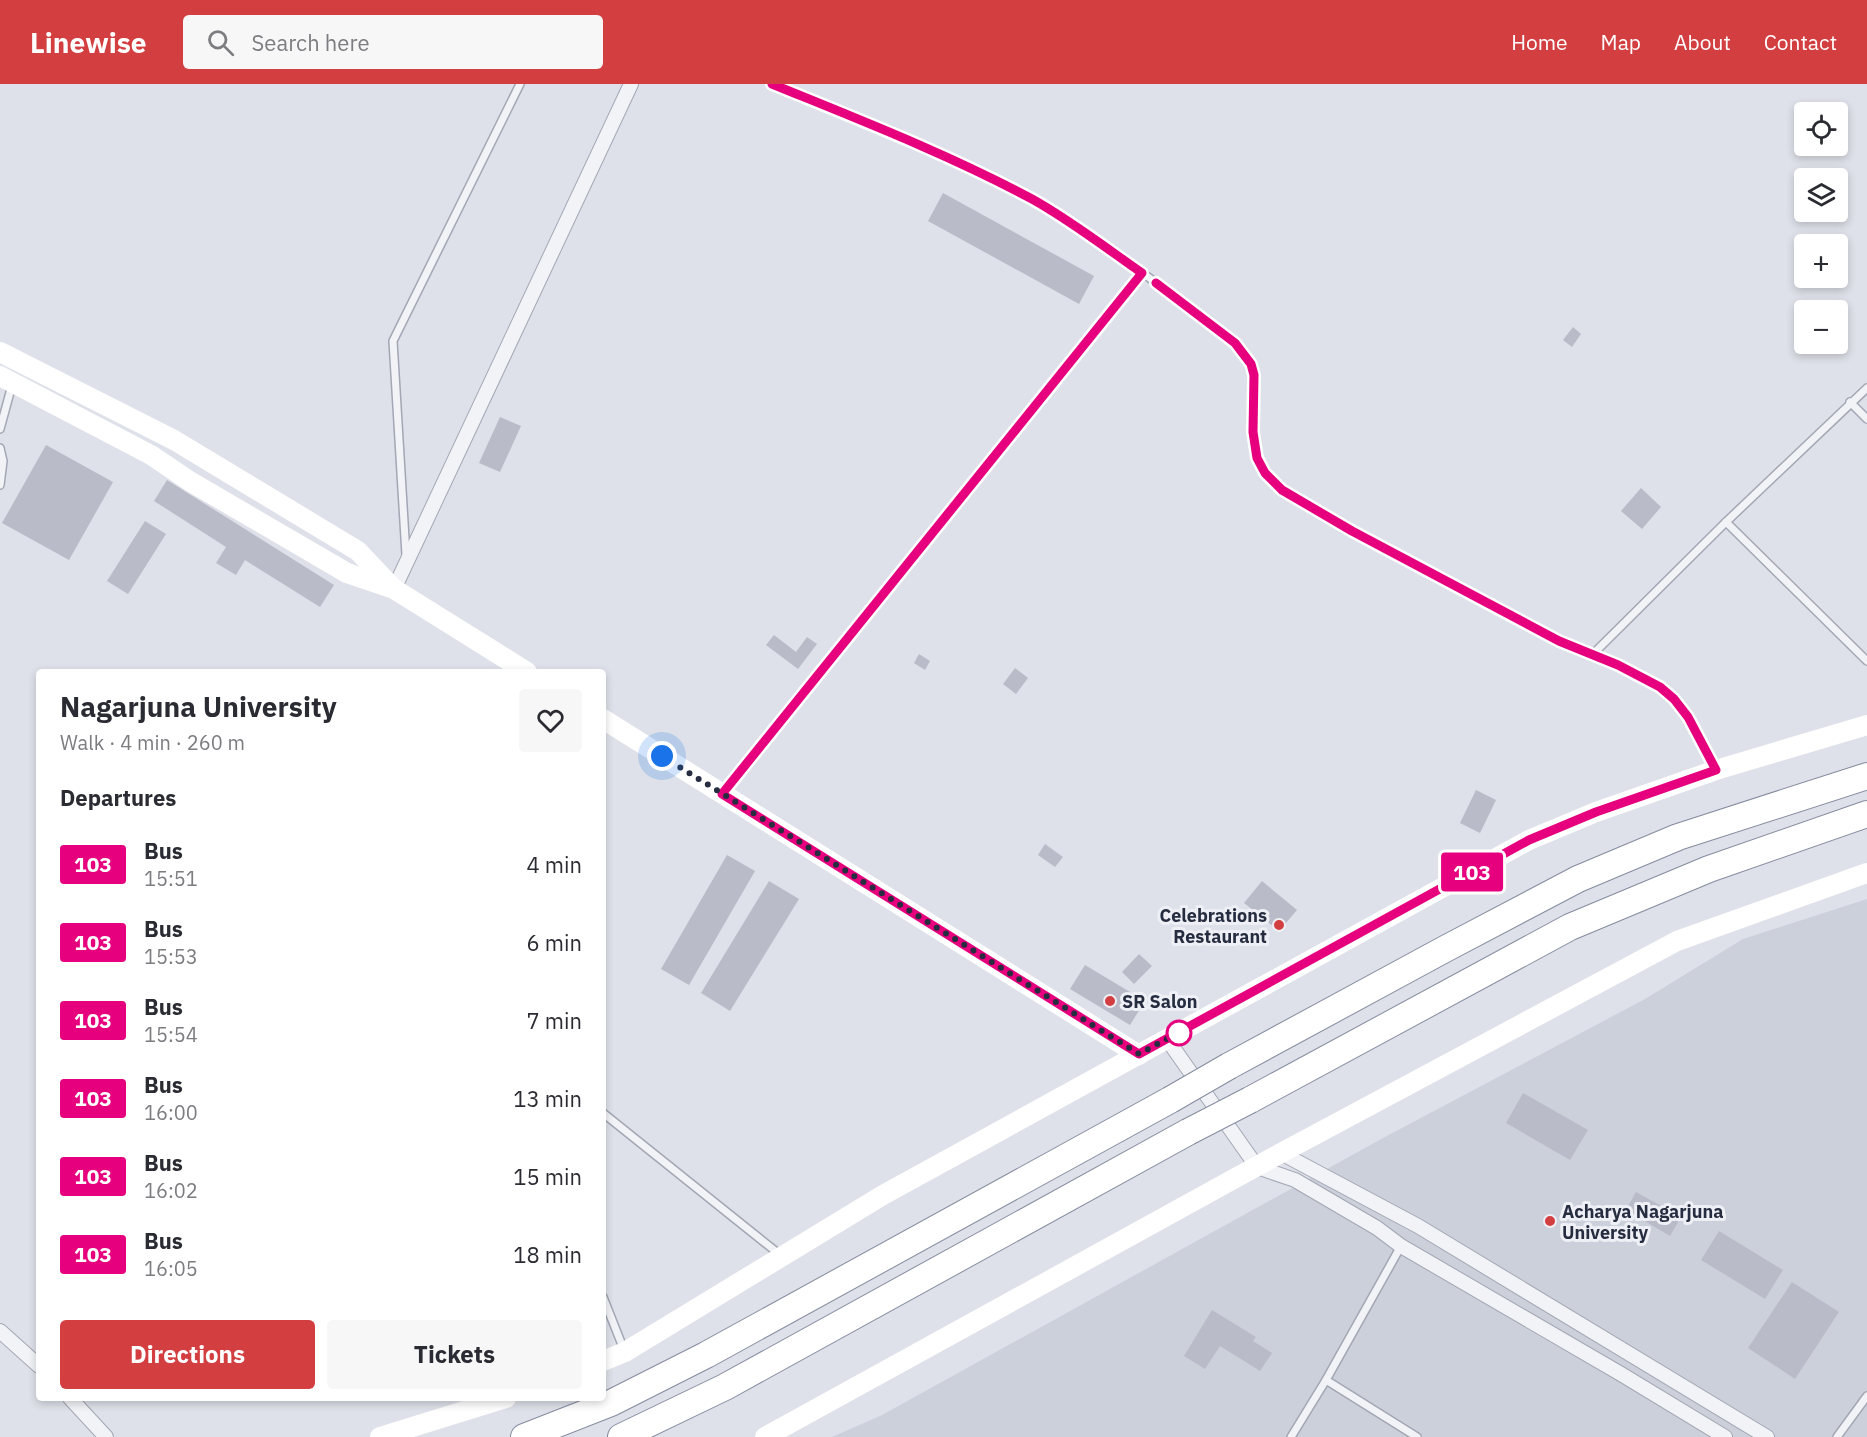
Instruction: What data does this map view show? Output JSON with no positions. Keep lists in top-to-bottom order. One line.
{"places":["Celebrations Restaurant","SR Salon","Acharya Nagarjuna University"],"lines":["bus line 103"],"page":{"header":"Linewise","search":"Search here","nav":["Home","Map","About","Contact"],"on_map":"103","map_buttons":["+","−"],"heading":[["Nagarjuna University","Walk · 4 min · 260 m"],"Departures"],"list":[{"mark":"103","name":"Bus","note":"15:51","value":"4 min"},{"mark":"103","name":"Bus","note":"15:53","value":"6 min"},{"mark":"103","name":"Bus","note":"15:54","value":"7 min"},{"mark":"103","name":"Bus","note":"16:00","value":"13 min"},{"mark":"103","name":"Bus","note":"16:02","value":"15 min"},{"mark":"103","name":"Bus","note":"16:05","value":"18 min"}],"buttons":["Directions","Tickets"]}}
